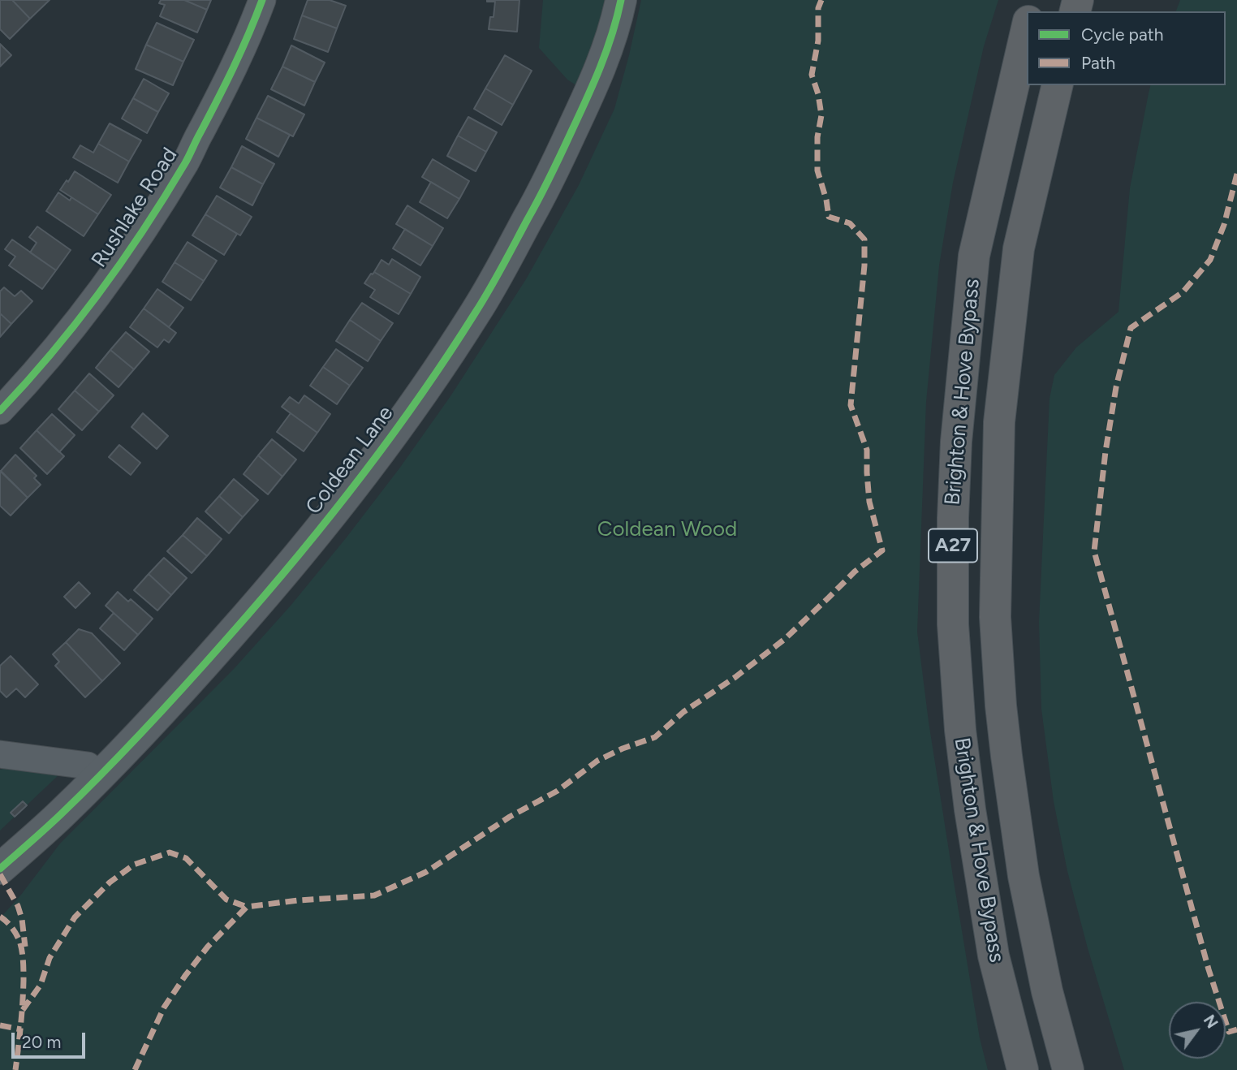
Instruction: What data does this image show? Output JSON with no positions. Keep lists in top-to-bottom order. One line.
{"streets":{"highway":["Brighton & Hove Bypass","A27"],"street":["Rushlake Road","Coldean Lane"]},"parks":["Coldean Wood"],"legend":["Cycle path","Path"],"scale_bar":"20 m","north":"top right"}
